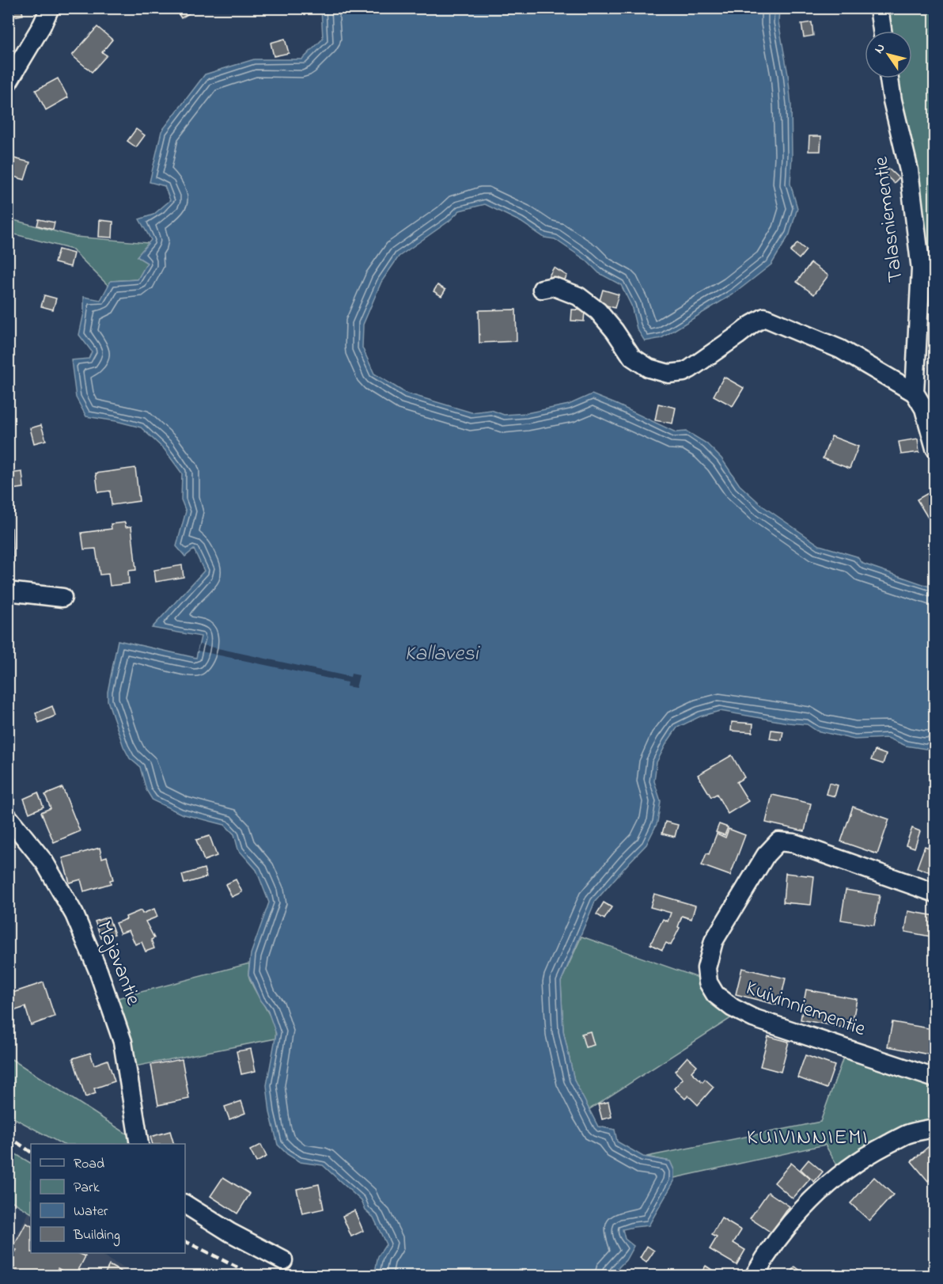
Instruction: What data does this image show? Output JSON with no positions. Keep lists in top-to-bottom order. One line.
{"streets":{"street":["Talasniementie","Majavantie","Kuivinniementie"]},"districts":["KUIVINNIEMI"],"water":["Kallavesi"],"legend":["Road","Park","Water","Building"],"north":"top left"}
